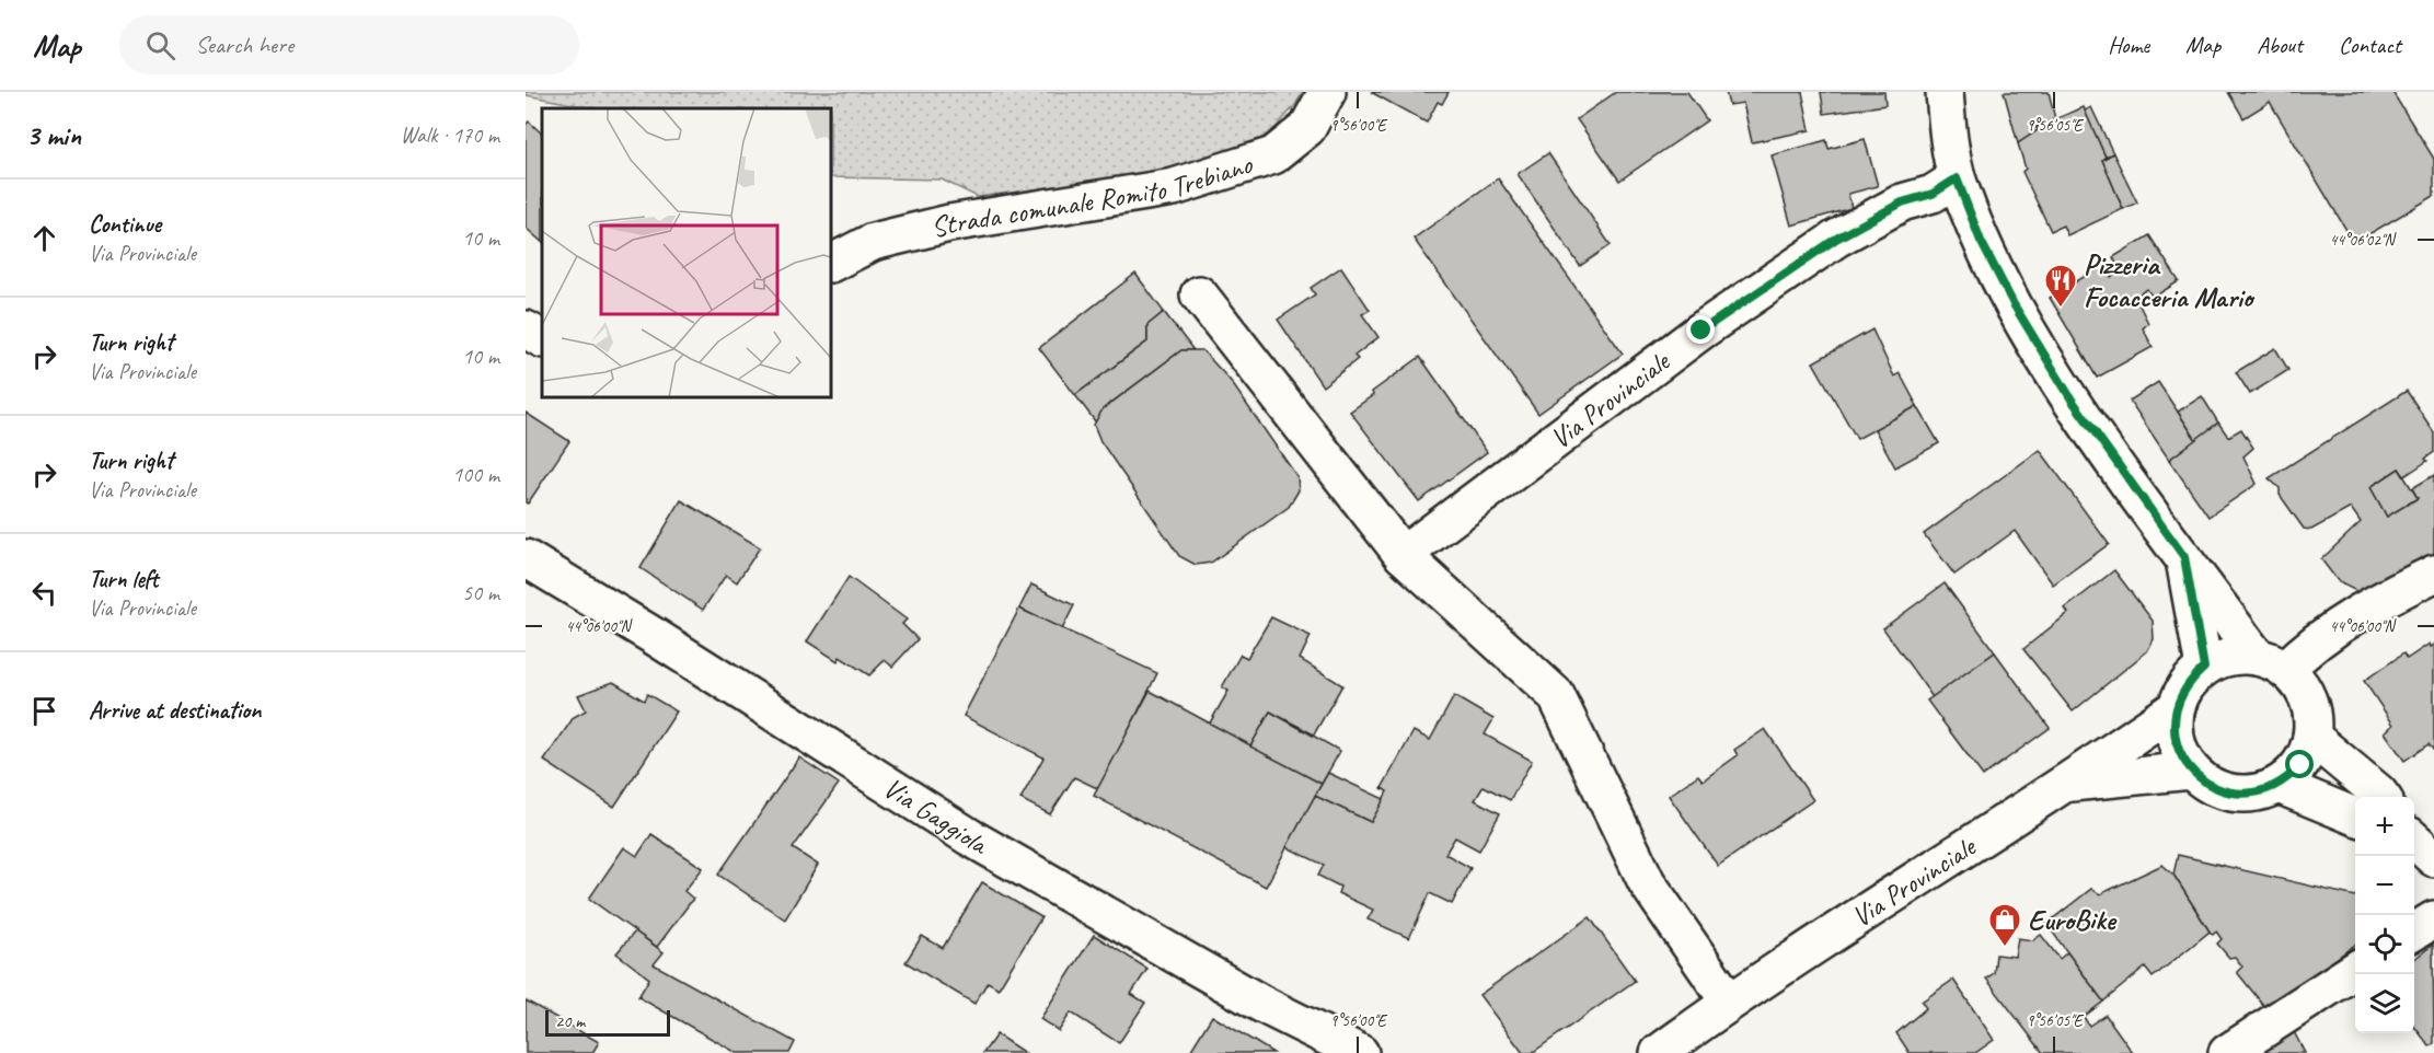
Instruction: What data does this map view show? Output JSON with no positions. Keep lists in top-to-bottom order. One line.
{"streets":{"street":["Strada comunale Romito Trebiano","Via Provinciale","Via Gaggiola"]},"places":{"restaurant":["Pizzeria Focacceria Mario"],"shop":["EuroBike"]},"scale_bar":"20 m","page":{"header":"Map","search":"Search here","nav":["Home","Map","About","Contact"],"heading":["3 min","Walk · 170 m"],"list":[["Continue","Via Provinciale","10 m"],["Turn right","Via Provinciale","10 m"],["Turn right","Via Provinciale","100 m"],["Turn left","Via Provinciale","50 m"],"Arrive at destination"],"map_buttons":["+","−"],"scale":"20 m"},"coordinates":["9°56'00\"E","9°56'05\"E","44°06'02\"N","44°06'00\"N"]}
